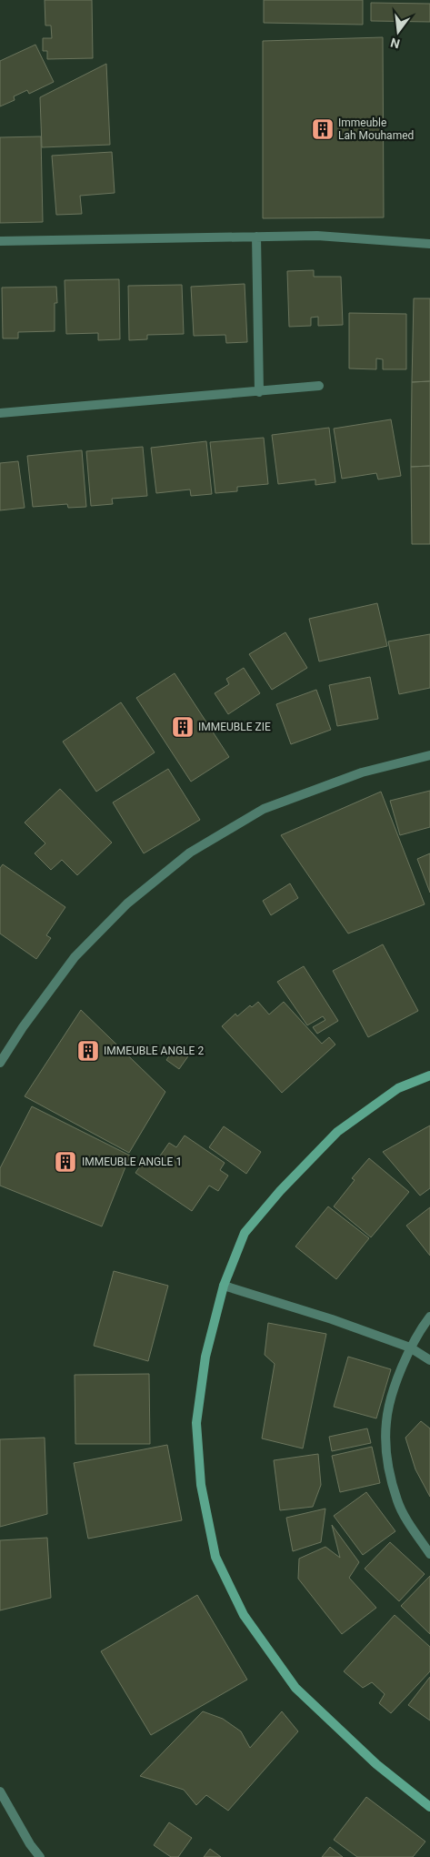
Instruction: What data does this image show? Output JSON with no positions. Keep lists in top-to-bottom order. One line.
{"places":{"building":["Immeuble Lah Mouhamed","IMMEUBLE ZIE","IMMEUBLE ANGLE 2","IMMEUBLE ANGLE 1"]},"north":"bottom"}
